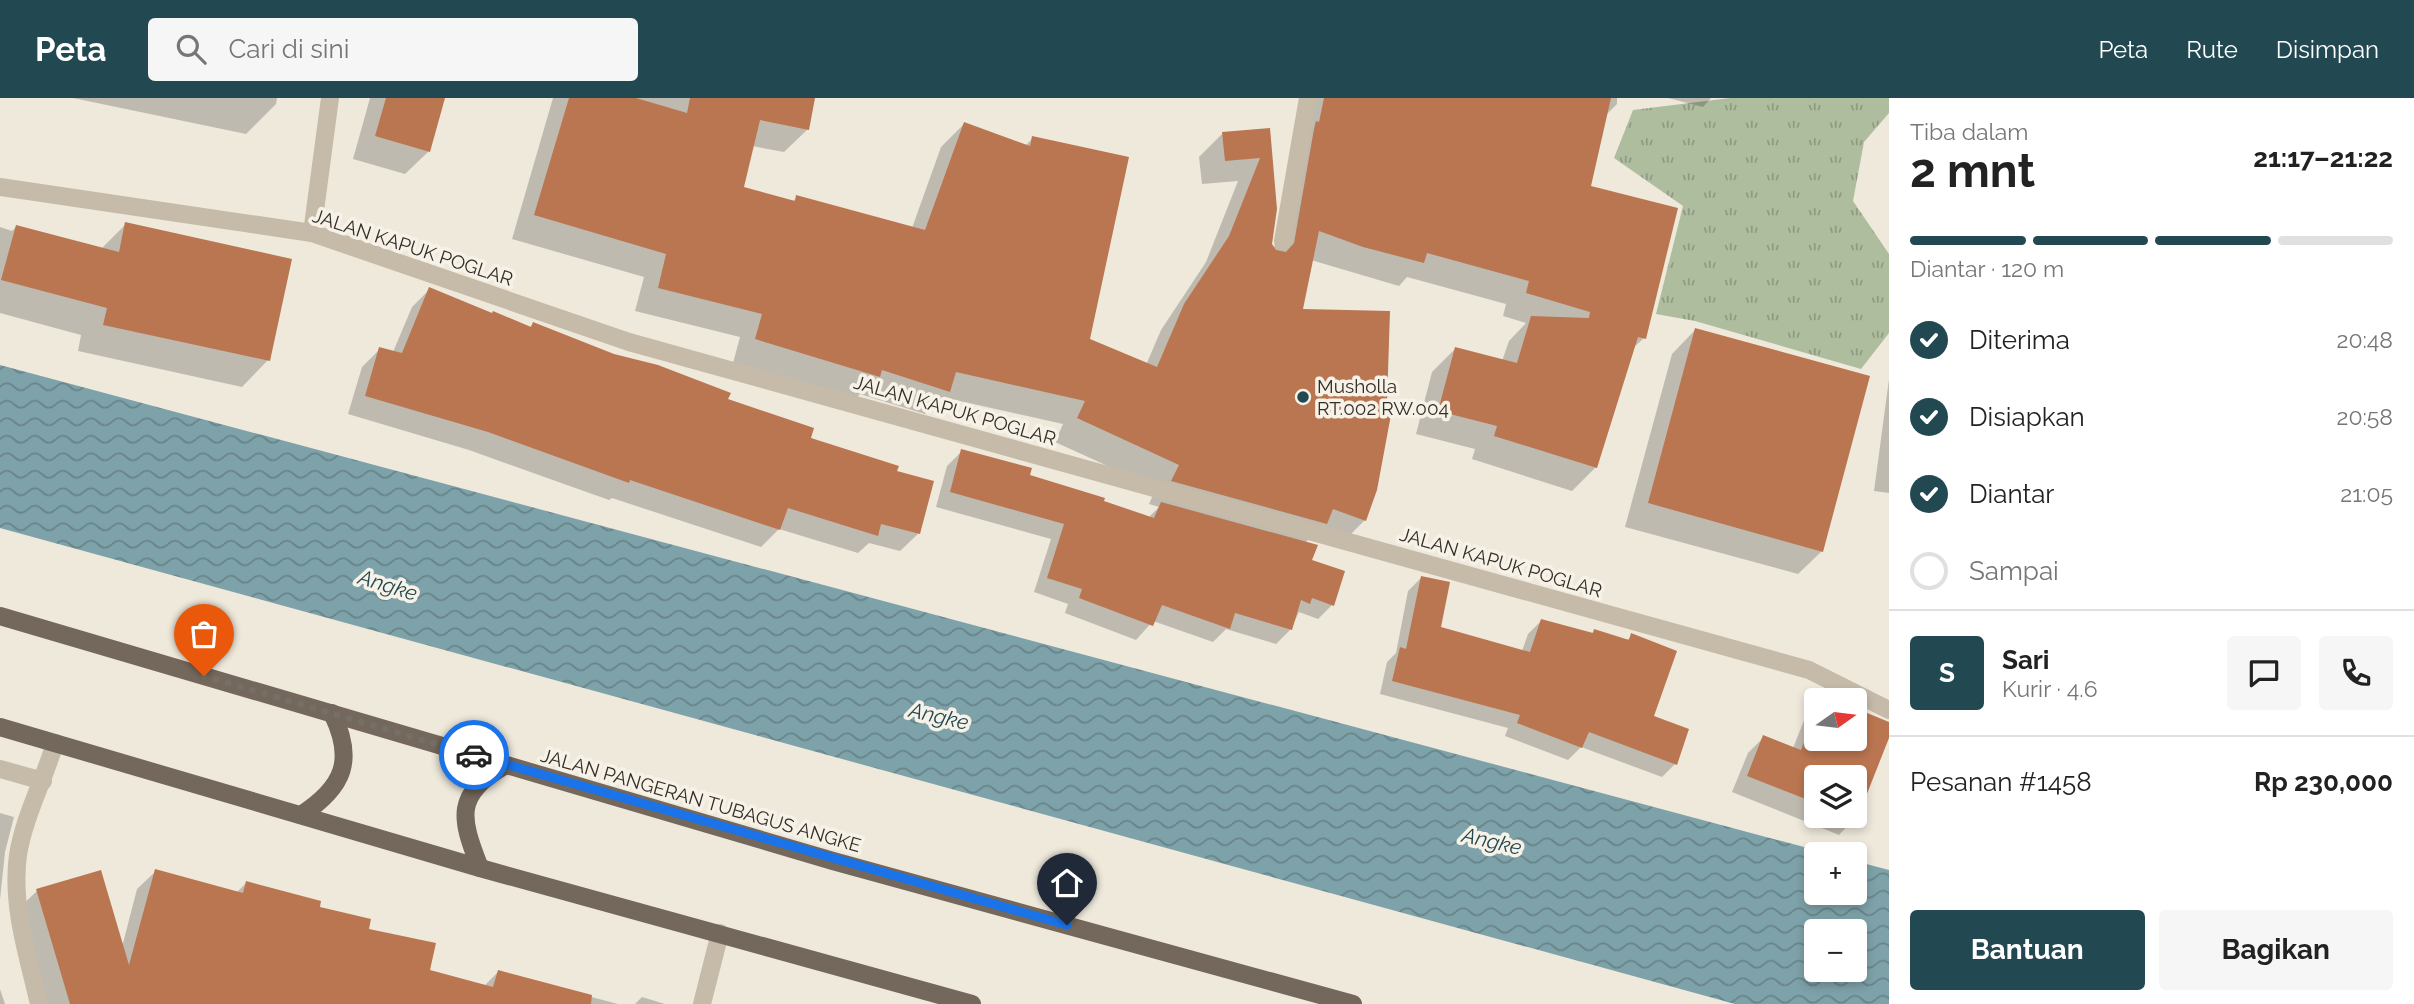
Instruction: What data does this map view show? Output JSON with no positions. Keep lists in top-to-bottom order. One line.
{"streets":{"main road":["JALAN PANGERAN TUBAGUS ANGKE"],"street":["JALAN KAPUK POGLAR"]},"water":["Angke"],"places":["Musholla RT.002 RW.004"],"north":"right","page":{"header":"Peta","search":"Cari di sini","nav":["Peta","Rute","Disimpan"],"heading":["2 mnt","Tiba dalam","21:17–21:22"],"panel":["Sari","Kurir · 4.6","Pesanan #1458","Rp 230,000"],"bar":"Diantar · 120 m","list":[["Diterima","20:48"],["Disiapkan","20:58"],["Diantar","21:05"],"Sampai"],"round":"S","map_buttons":["+","−"],"buttons":["Bantuan","Bagikan"]}}
